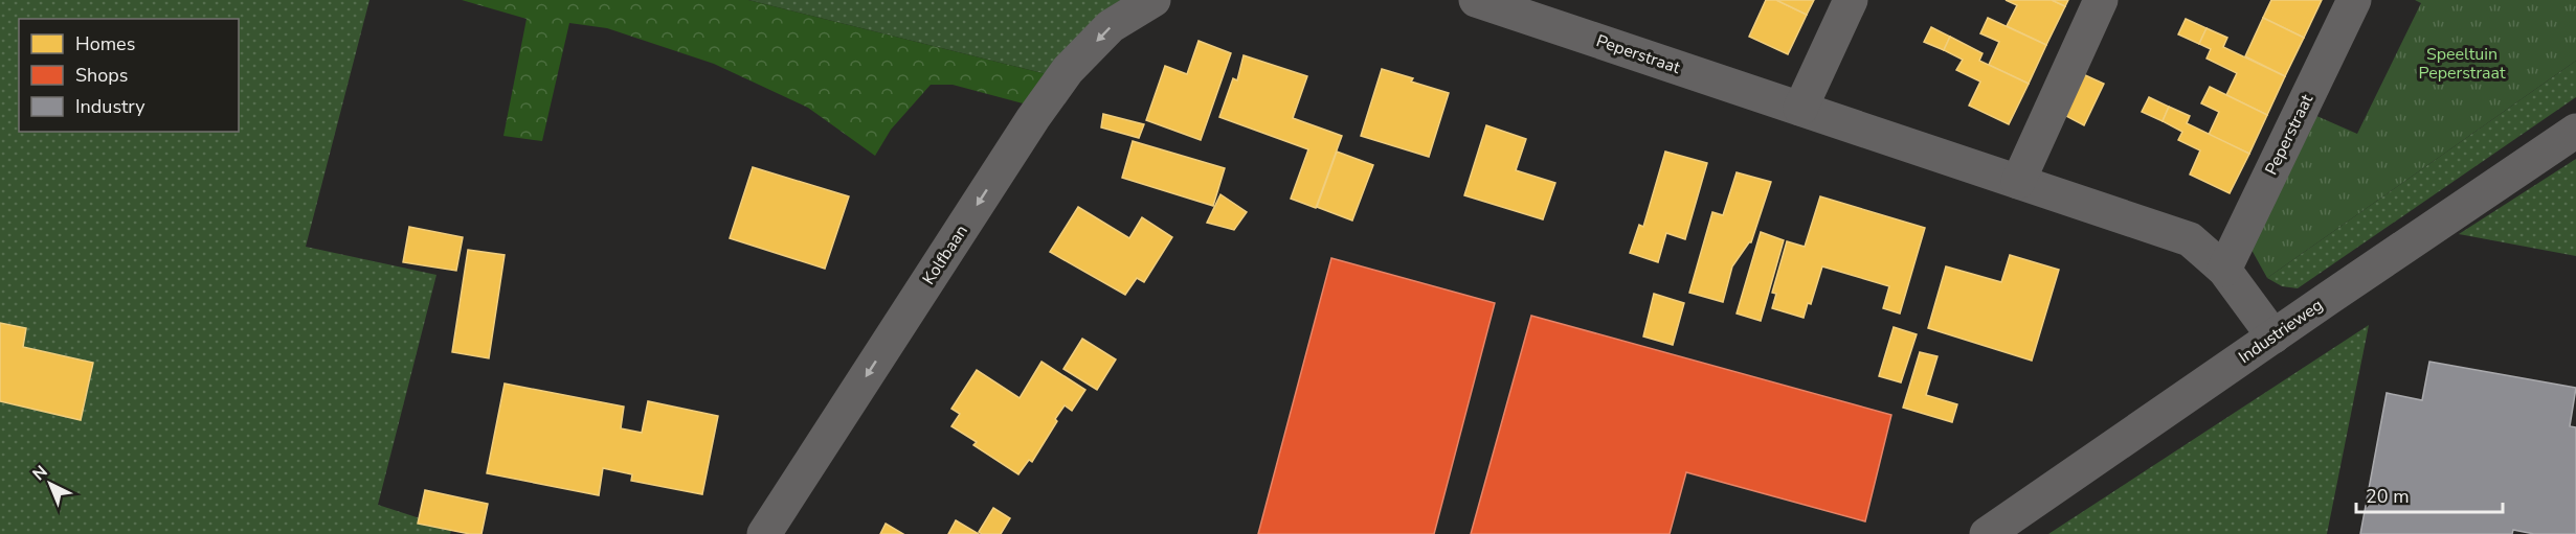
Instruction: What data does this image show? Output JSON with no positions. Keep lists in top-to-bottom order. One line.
{"streets":{"street":["Peperstraat","Kolfbaan","Industrieweg"]},"crossings":[["Peperstraat","Industrieweg"]],"one_way":["Kolfbaan"],"parks":["Speeltuin Peperstraat"],"legend":["Homes","Shops","Industry"],"scale_bar":"20 m","north":"top left"}
